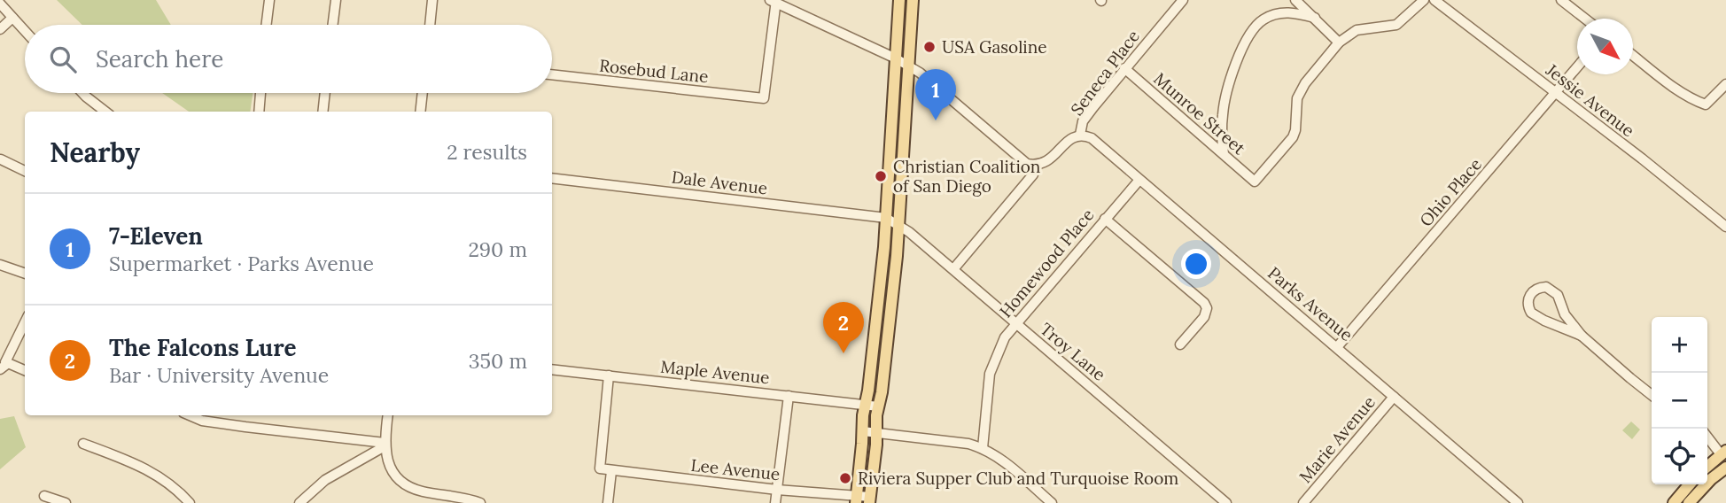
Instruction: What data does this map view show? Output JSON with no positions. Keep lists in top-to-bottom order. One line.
{"streets":{"street":["Rosebud Lane","Seneca Place","Jessie Avenue","Munroe Street","Dale Avenue","Ohio Place","Homewood Place","Parks Avenue","Troy Lane","Maple Avenue","Marie Avenue","Lee Avenue"]},"crossings":[["Seneca Place","Munroe Street"],["Seneca Place","Parks Avenue"],["Seneca Place","Troy Lane"],["Jessie Avenue","Ohio Place"],["Dale Avenue","Troy Lane"],["Ohio Place","Parks Avenue"],["Homewood Place","Parks Avenue"],["Homewood Place","Troy Lane"],["Parks Avenue","Marie Avenue"]],"places":["USA Gasoline","Christian Coalition of San Diego","Riviera Supper Club and Turquoise Room"],"north":"bottom right","page":{"search":"Search here","pins":["1","2"],"heading":["Nearby","2 results"],"list":[{"mark":"1","name":"7-Eleven","note":"Supermarket · Parks Avenue","value":"290 m"},{"mark":"2","name":"The Falcons Lure","note":"Bar · University Avenue","value":"350 m"}],"map_buttons":["+","−"]}}
